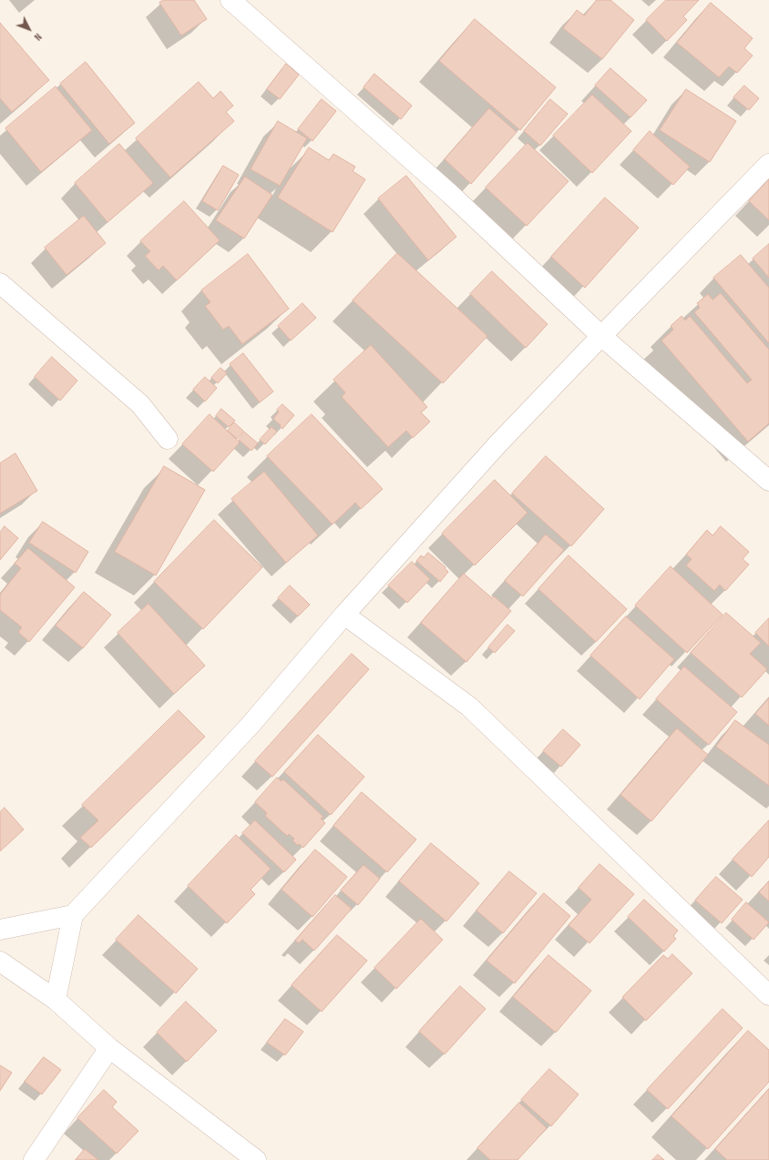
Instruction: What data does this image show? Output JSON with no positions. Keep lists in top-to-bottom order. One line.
{"north":"bottom right"}
